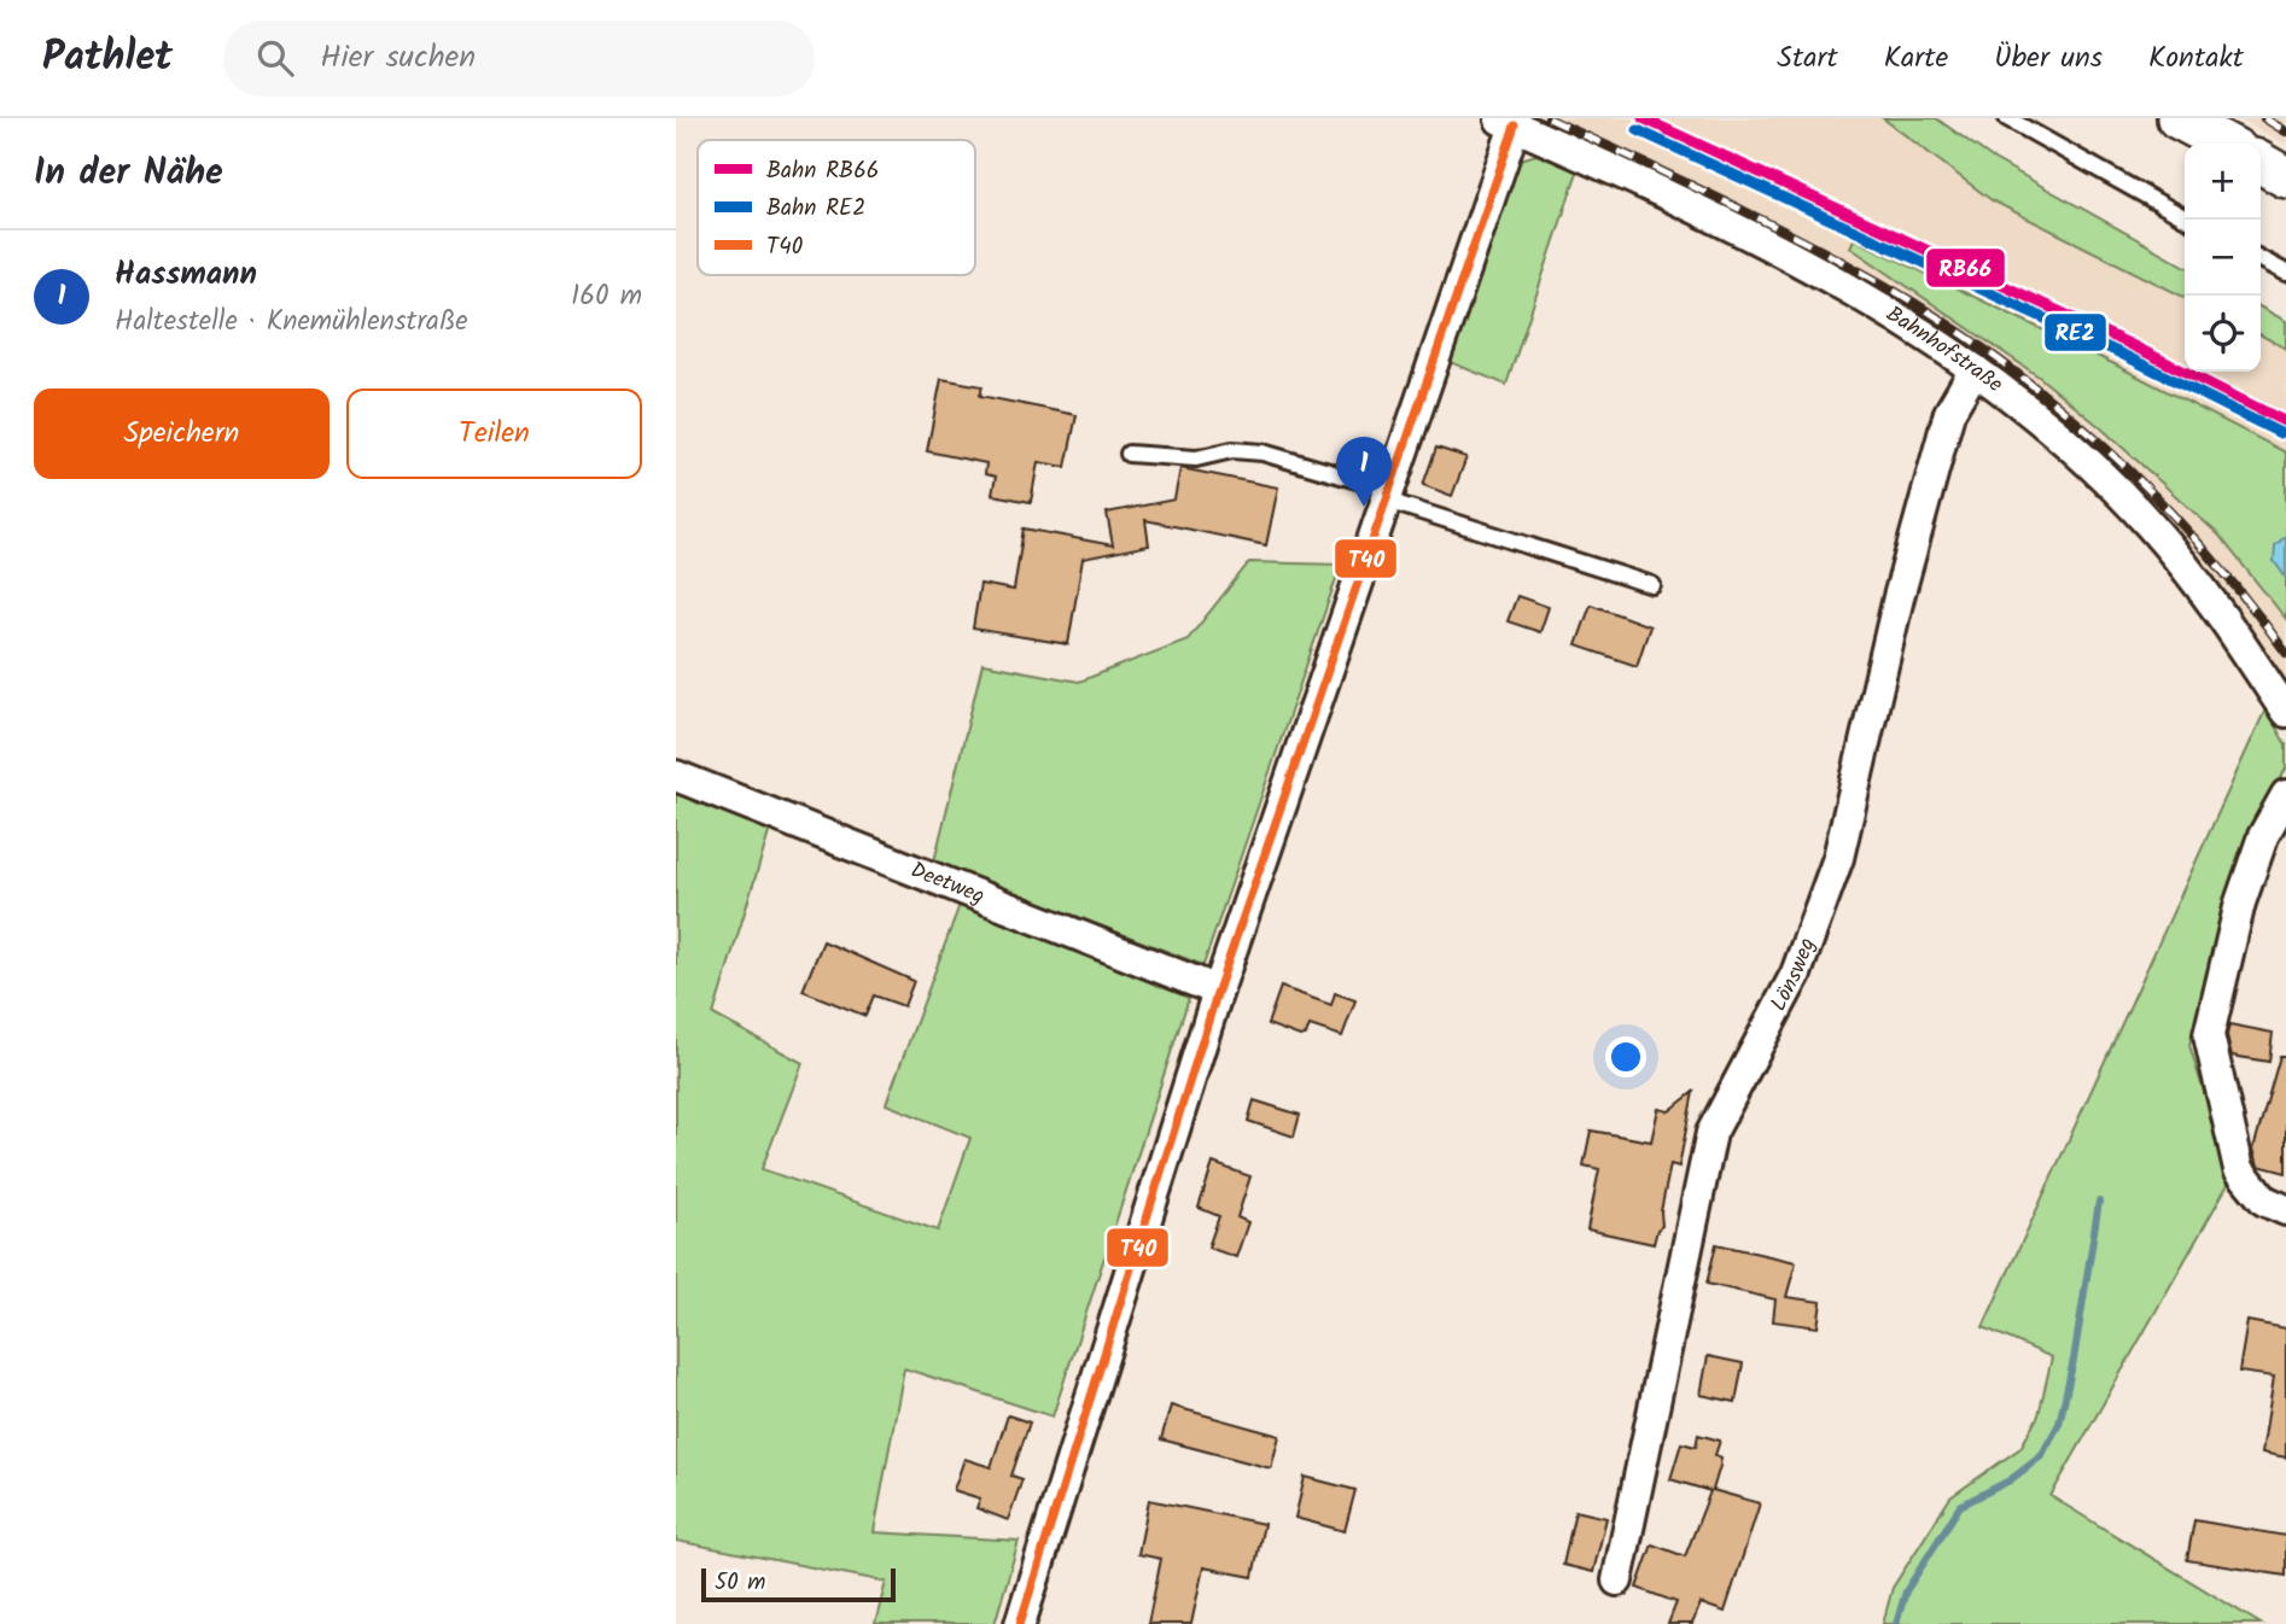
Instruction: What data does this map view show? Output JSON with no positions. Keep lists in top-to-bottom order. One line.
{"streets":{"street":["Bahnhofstraße","Deetweg","Lönsweg"]},"crossings":[["Bahnhofstraße","Lönsweg"]],"lines":["rail line RB66","transit line T40","rail line RE2"],"legend":["Bahn RB66","Bahn RE2","T40"],"scale_bar":"50 m","page":{"header":"Pathlet","search":"Hier suchen","nav":["Start","Karte","Über uns","Kontakt"],"heading":"In der Nähe","map_buttons":["+","−"],"list":[{"mark":"1","name":"Hassmann","note":"Haltestelle · Knemühlenstraße","value":"160 m"}],"buttons":["Speichern","Teilen"],"pins":"1","scale":"50 m"}}
